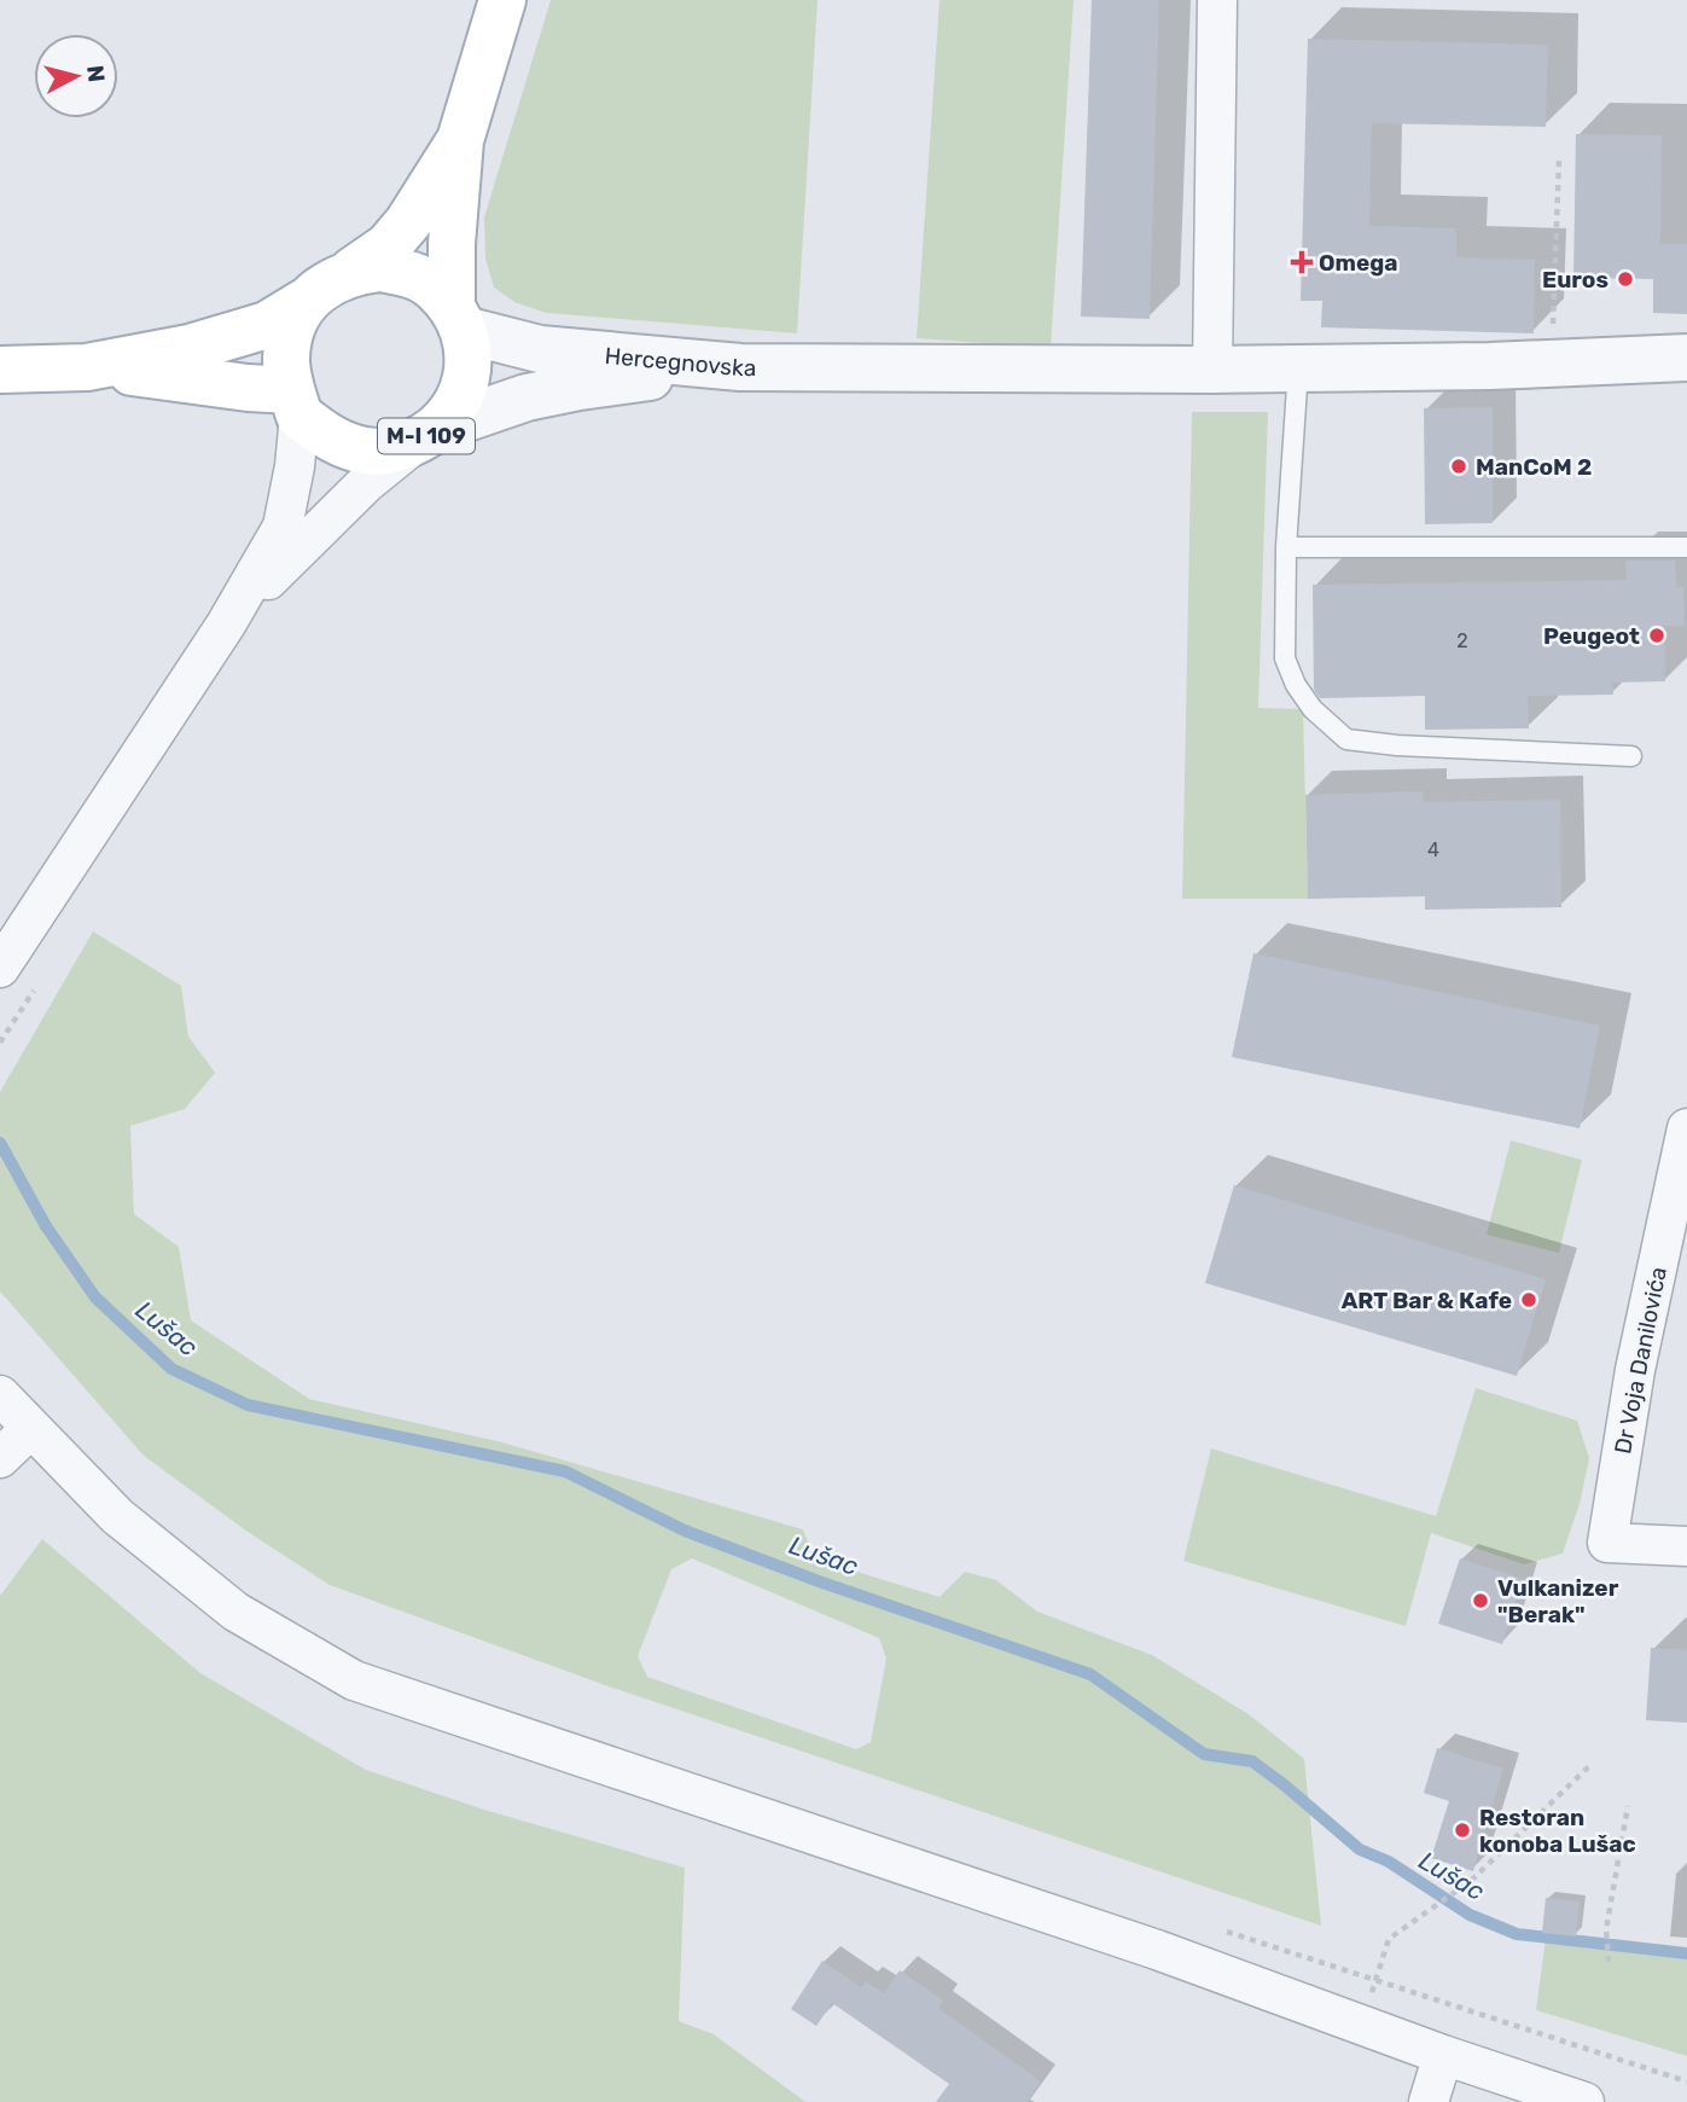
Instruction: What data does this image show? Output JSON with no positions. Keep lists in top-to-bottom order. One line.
{"streets":{"main road":["M-I 109"],"street":["Hercegnovska","Dr Voja Danilovića"]},"crossings":[["Hercegnovska","M-I 109"]],"water":["Lušac"],"places":{"health":["Omega"],"other":["Euros","ManCoM 2","Peugeot","ART Bar & Кafe","Vulkanizer \"Berak\"","Restoran konoba Lušac"]},"house_numbers":["2","4"],"north":"right"}
